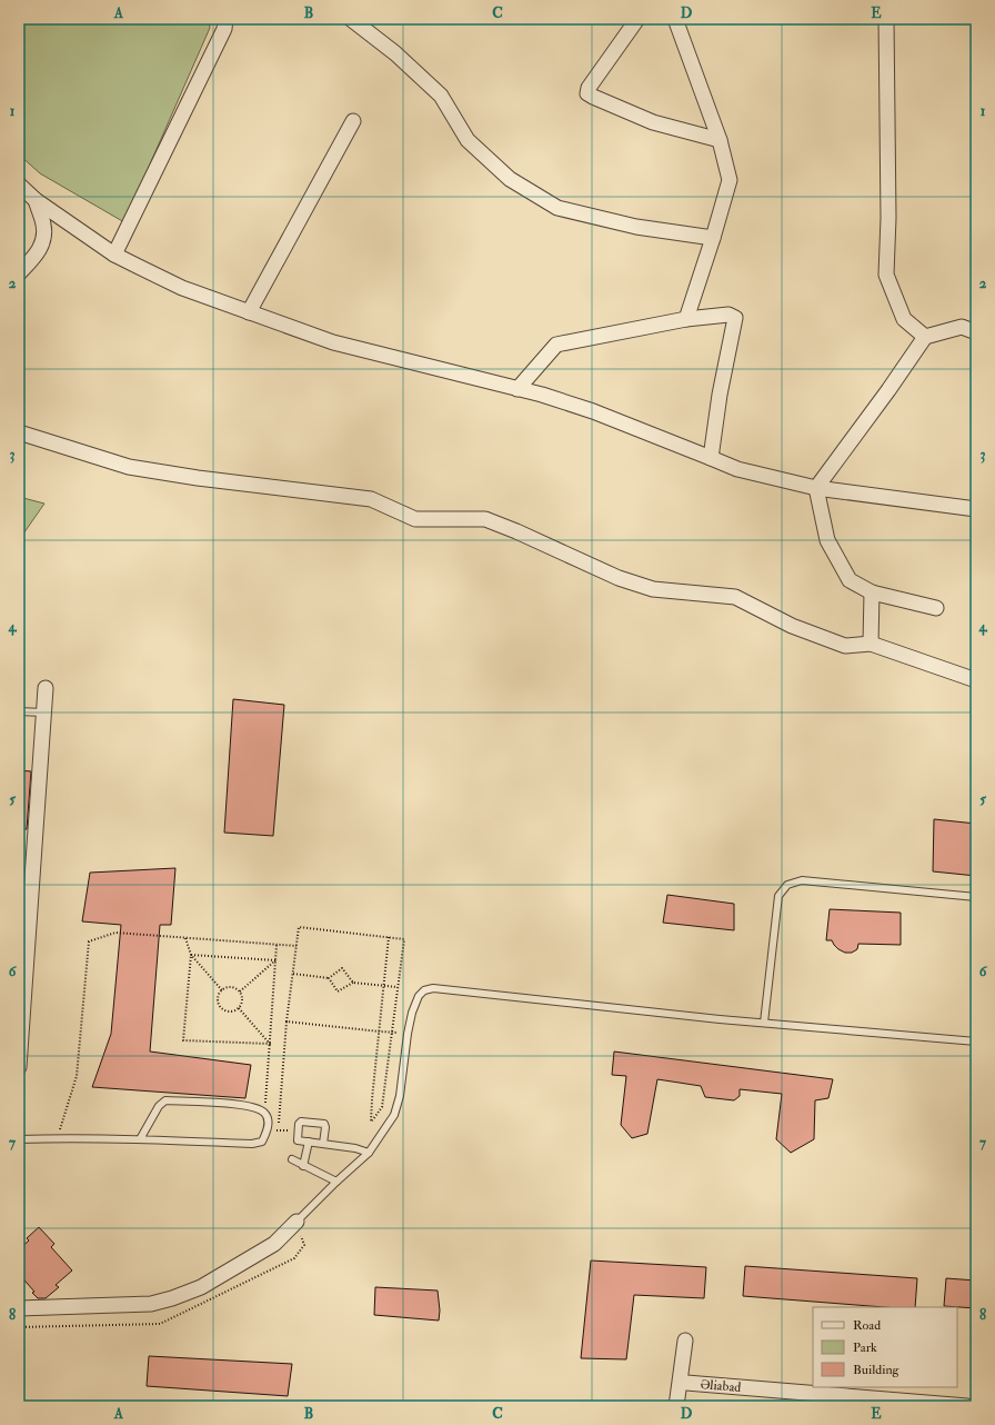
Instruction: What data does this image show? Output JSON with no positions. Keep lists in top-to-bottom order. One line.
{"streets":{"street":["Əliabad"]},"legend":["Road","Park","Building"],"grid":{"columns":["A","B","C","D","E"],"rows":["1","2","3","4","5","6","7","8"]}}
